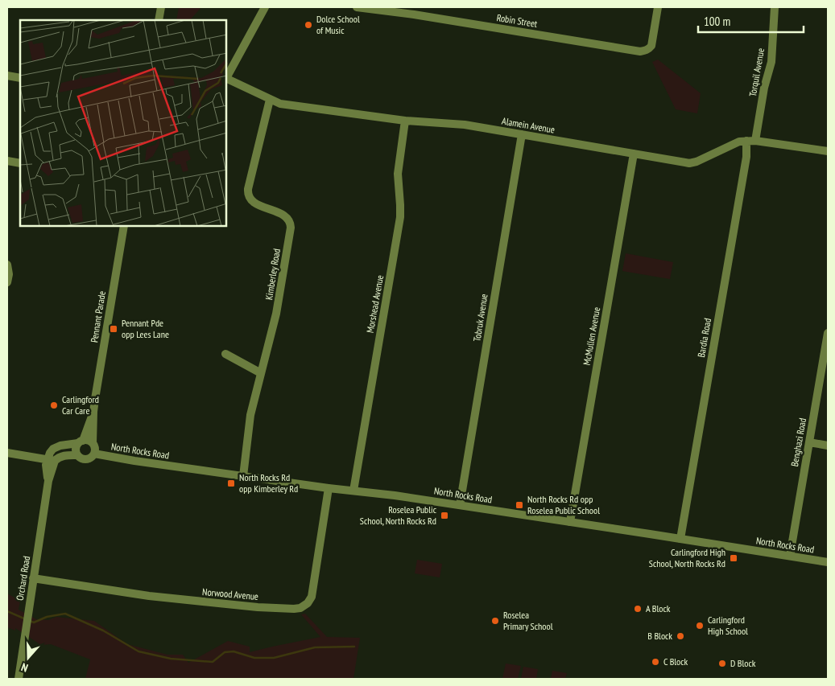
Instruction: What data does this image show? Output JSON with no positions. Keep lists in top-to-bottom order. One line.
{"streets":{"street":["Robin Street","Torquil Avenue","Alamein Avenue","Kimberley Road","Morshead Avenue","Pennant Parade","Tobruk Avenue","McMullen Avenue","Bardia Road","Benghazi Road","North Rocks Road","Orchard Road","Norwood Avenue"]},"crossings":[["Torquil Avenue","Alamein Avenue"],["Alamein Avenue","Kimberley Road"],["Alamein Avenue","Morshead Avenue"],["Alamein Avenue","Tobruk Avenue"],["Alamein Avenue","McMullen Avenue"],["Alamein Avenue","Bardia Road"],["Kimberley Road","North Rocks Road"],["Morshead Avenue","North Rocks Road"],["Pennant Parade","North Rocks Road"],["Tobruk Avenue","North Rocks Road"],["McMullen Avenue","North Rocks Road"],["Bardia Road","North Rocks Road"],["Benghazi Road","North Rocks Road"],["North Rocks Road","Norwood Avenue"],["Orchard Road","Norwood Avenue"]],"places":{"other":["Dolce School of Music","Carlingford Car Care","A Block","Roselea Primary School","Carlingford High School","B Block","C Block","D Block"],"transit":["Pennant Pde opp Lees Lane","North Rocks Rd opp Kimberley Rd","North Rocks Rd opp Roselea Public School","Roselea Public School, North Rocks Rd","Carlingford High School, North Rocks Rd"]},"scale_bar":"100 m","north":"bottom"}
